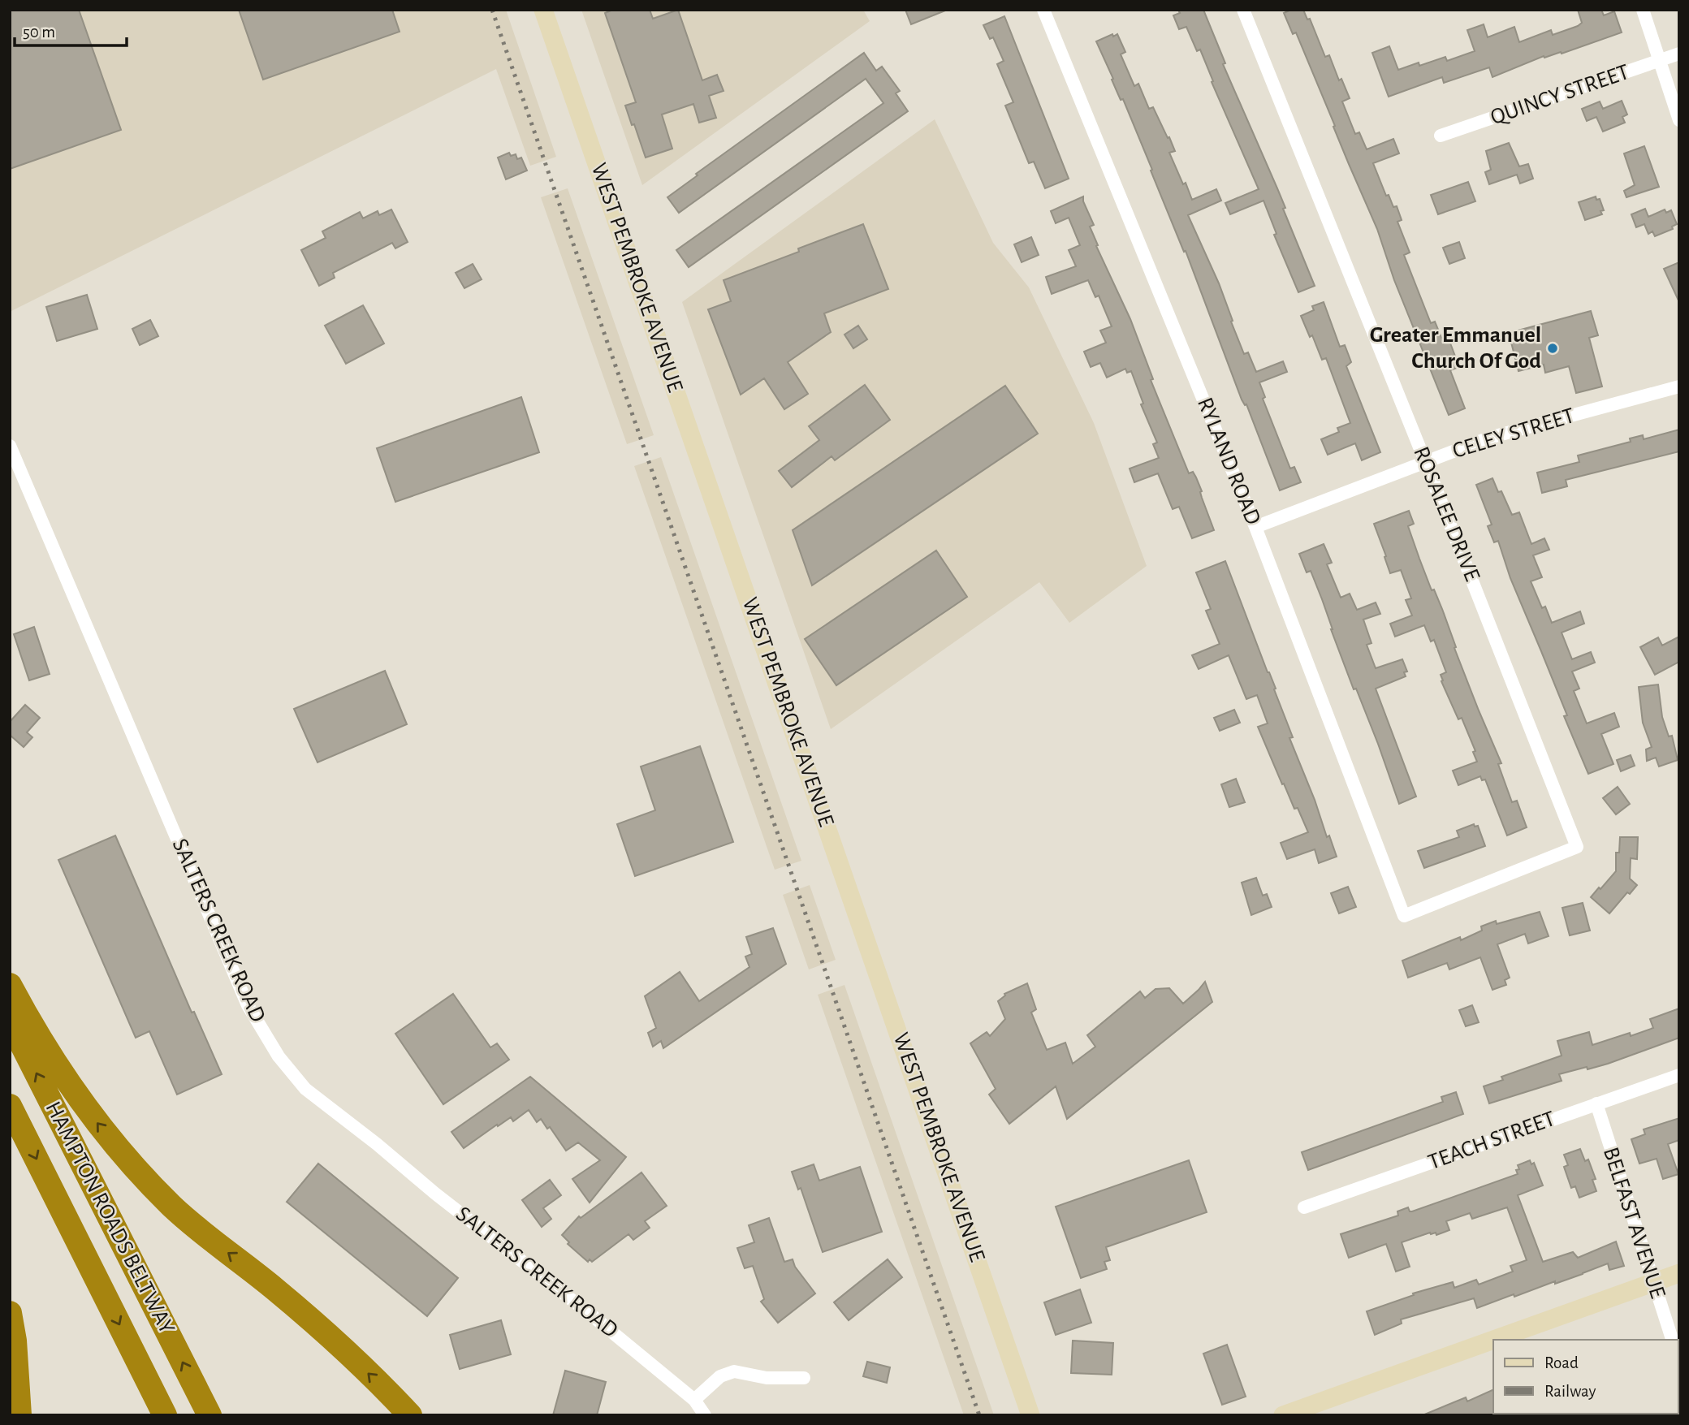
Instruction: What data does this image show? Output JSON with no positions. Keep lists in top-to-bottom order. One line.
{"streets":{"highway":["HAMPTON ROADS BELTWAY"],"main road":["WEST PEMBROKE AVENUE"],"street":["QUINCY STREET","CELEY STREET","RYLAND ROAD","ROSALEE DRIVE","SALTERS CREEK ROAD","TEACH STREET","BELFAST AVENUE"]},"crossings":[["CELEY STREET","RYLAND ROAD"],["CELEY STREET","ROSALEE DRIVE"],["RYLAND ROAD","ROSALEE DRIVE"],["TEACH STREET","BELFAST AVENUE"]],"places":["Greater Emmanuel Church Of God"],"legend":["Road","Railway"],"scale_bar":"50 m"}
